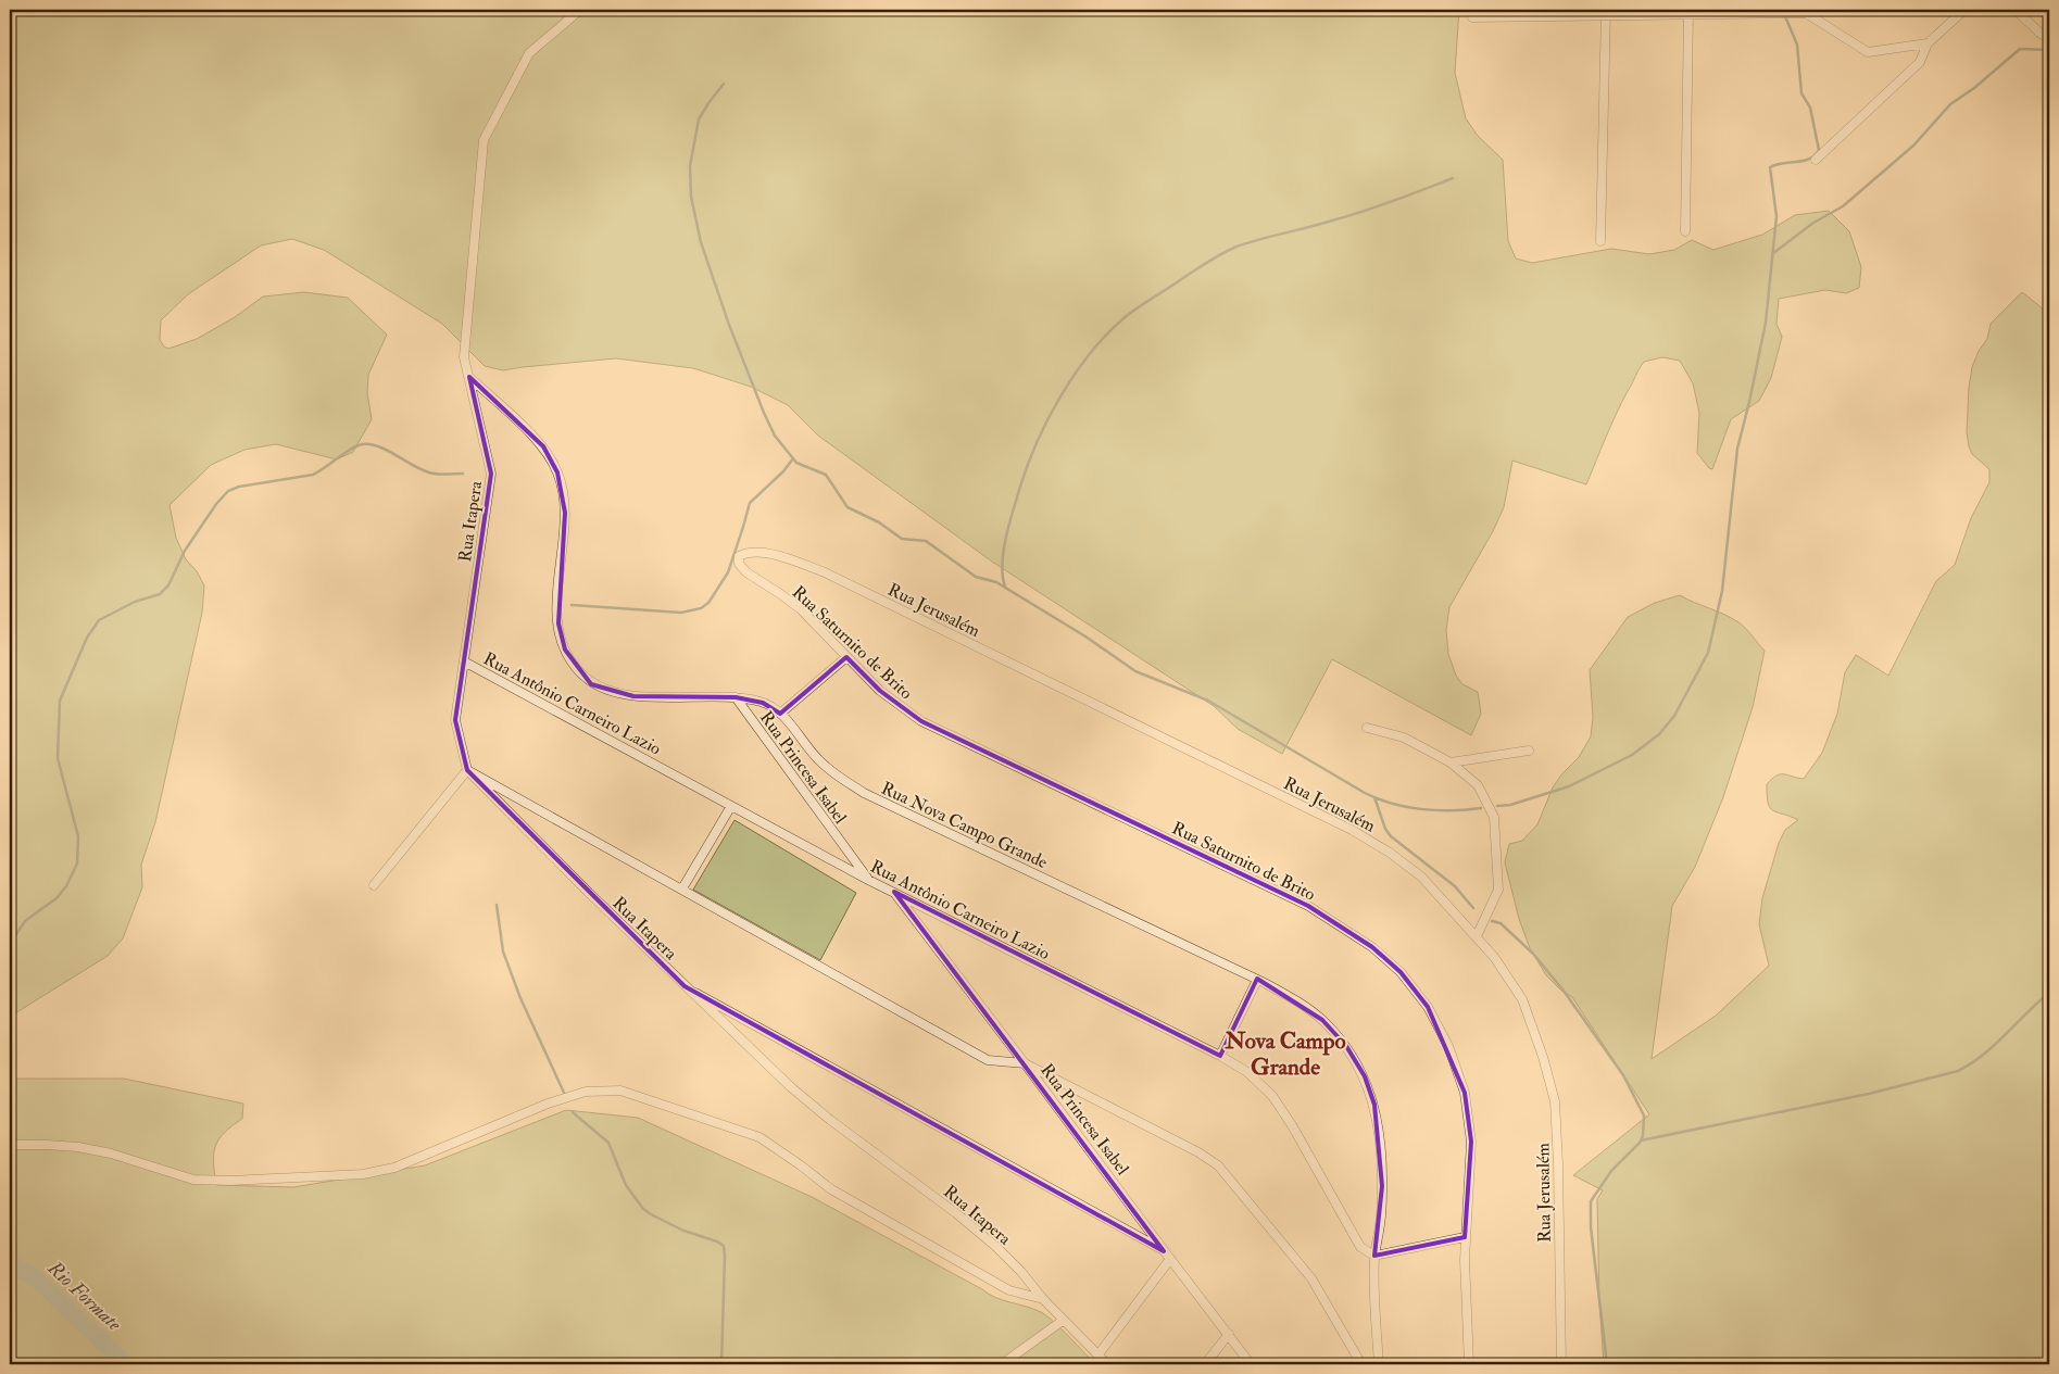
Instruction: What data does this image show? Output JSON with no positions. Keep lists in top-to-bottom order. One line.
{"streets":{"street":["Rua Itapera","Rua Jerusalém","Rua Saturnito de Brito","Rua Antônio Carneiro Lazio","Rua Princesa Isabel","Rua Nova Campo Grande"]},"crossings":[["Rua Itapera","Rua Antônio Carneiro Lazio"],["Rua Itapera","Rua Nova Campo Grande"],["Rua Jerusalém","Rua Saturnito de Brito"],["Rua Antônio Carneiro Lazio","Rua Princesa Isabel"],["Rua Antônio Carneiro Lazio","Rua Nova Campo Grande"],["Rua Princesa Isabel","Rua Nova Campo Grande"]],"districts":["Nova Campo Grande"],"water":["Rio Formate"]}
